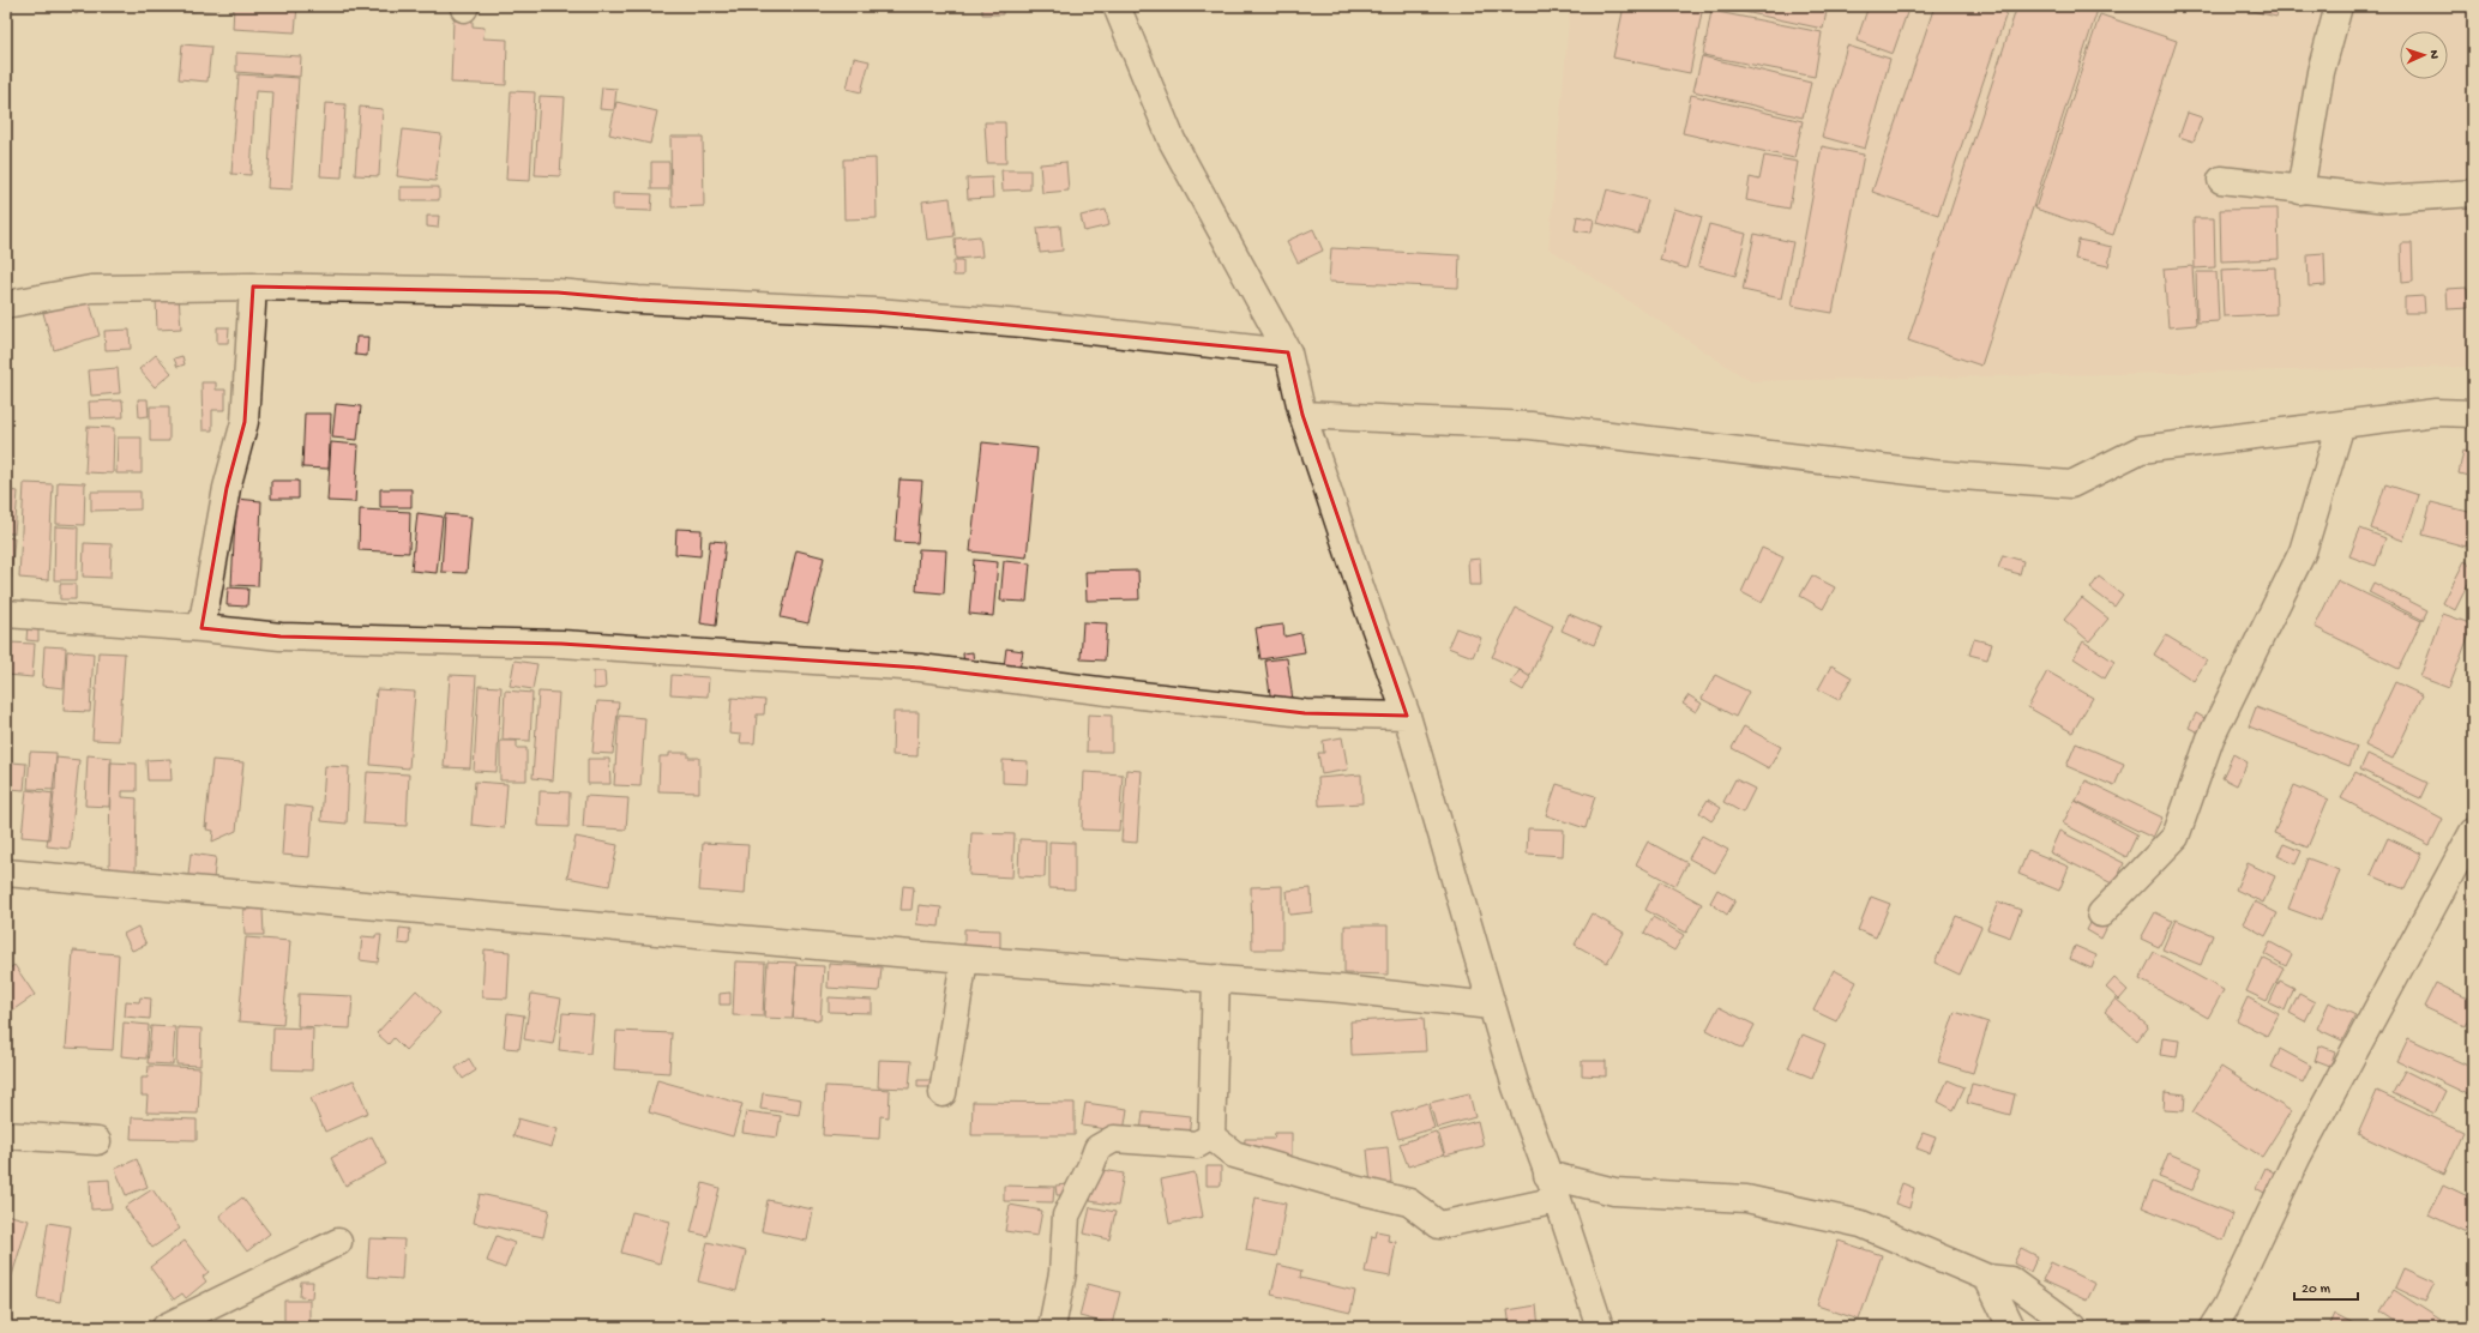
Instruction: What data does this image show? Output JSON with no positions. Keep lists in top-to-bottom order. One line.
{"scale_bar":"20 m","north":"right"}
